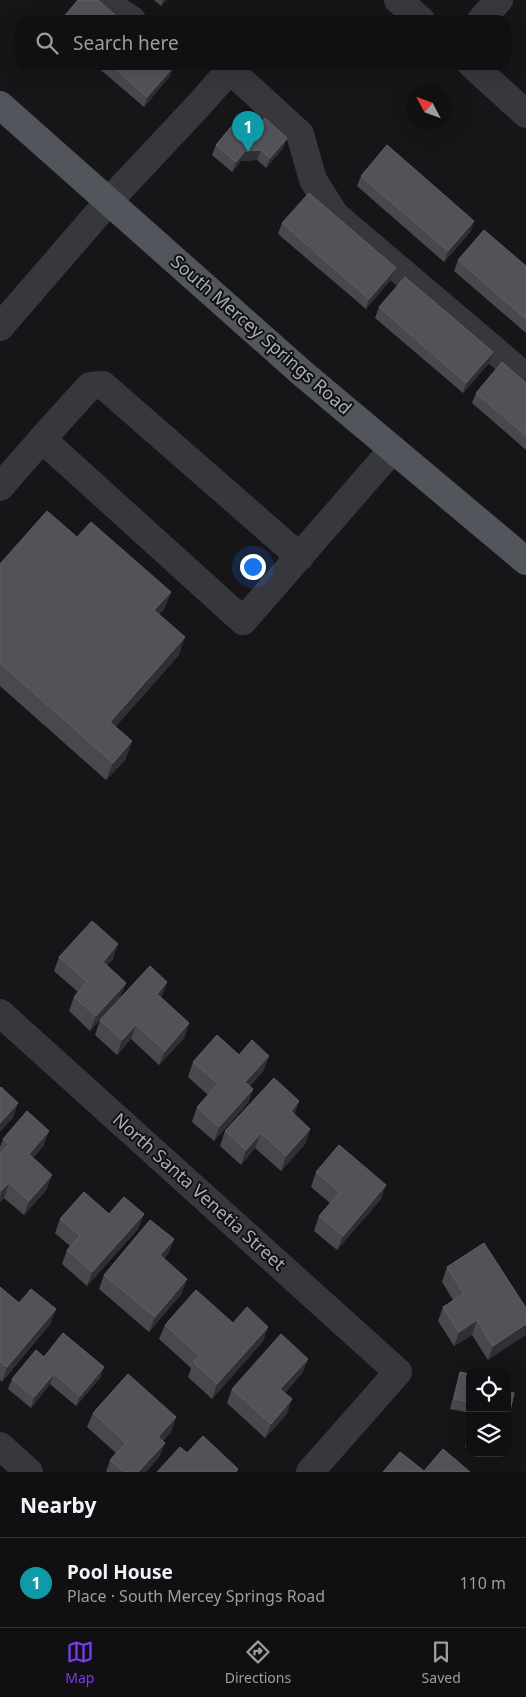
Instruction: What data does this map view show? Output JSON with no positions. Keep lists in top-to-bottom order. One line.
{"streets":{"main road":["South Mercey Springs Road"],"street":["North Santa Venetia Street"]},"north":"top left","page":{"search":"Search here","pins":"1","heading":"Nearby","list":[{"mark":"1","name":"Pool House","note":"Place · South Mercey Springs Road","value":"110 m"}],"nav":["Map","Directions","Saved"]}}
